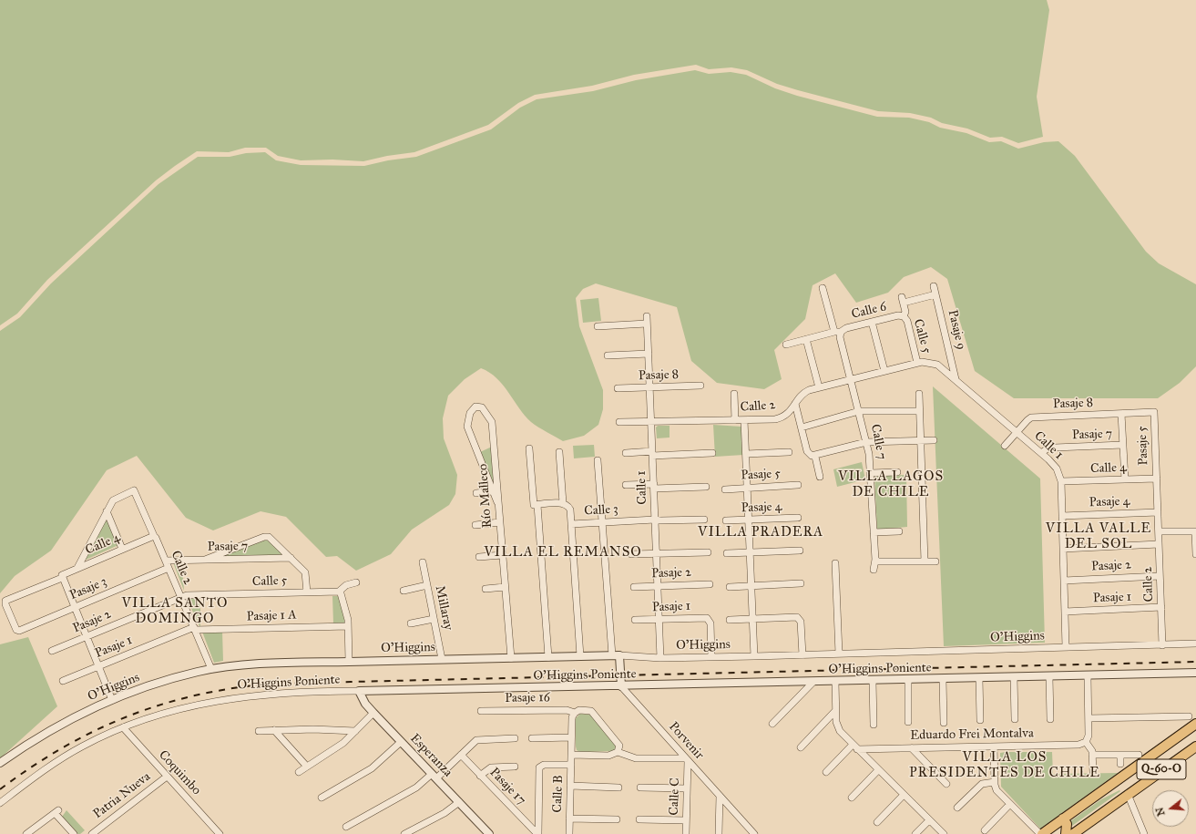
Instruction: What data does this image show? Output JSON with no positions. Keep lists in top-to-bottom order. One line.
{"streets":{"main road":["Q-60-O"],"street":["Calle 6","Pasaje 9","Calle 5","Pasaje 8","Calle 2","Pasaje 7","Calle 7","Calle 1","Pasaje 5","Calle 4","Río Malleco","Pasaje 4","Calle 3","Pasaje 2","Pasaje 3","Pasaje 1","Millaray","Pasaje 1 A","O'Higgins","O'Higgins Poniente","Pasaje 16","Eduardo Frei Montalva","Porvenir","Esperanza","Coquimbo","Pasaje 17","Calle B","Patria Nueva","Calle C"]},"crossings":[["Calle 6","Calle 5"],["Calle 6","Calle 7"],["Pasaje 9","Calle 1"],["Calle 5","Calle 2"],["Calle 5","Calle 1"],["Calle 5","Pasaje 2"],["Pasaje 8","Calle 1"],["Pasaje 8","Pasaje 5"],["Calle 2","Pasaje 7"],["Calle 2","Calle 7"],["Calle 2","Calle 1"],["Calle 2","Pasaje 5"],["Calle 2","Calle 4"],["Calle 2","Pasaje 4"],["Calle 2","Pasaje 2"],["Calle 2","Pasaje 3"],["Calle 2","Pasaje 1"],["Calle 2","Pasaje 1 A"],["Calle 2","O'Higgins"],["Pasaje 7","Calle 1"],["Calle 1","Calle 4"],["Calle 1","Pasaje 4"],["Calle 1","Calle 3"],["Calle 1","Pasaje 2"],["Calle 1","Pasaje 1"],["Calle 1","O'Higgins"],["Pasaje 5","Calle 4"],["Calle 4","Pasaje 3"],["Río Malleco","O'Higgins"],["Pasaje 1","Pasaje 1 A"],["Pasaje 1","O'Higgins"],["Millaray","O'Higgins"],["O'Higgins Poniente","Porvenir"],["O'Higgins Poniente","Esperanza"],["O'Higgins Poniente","Coquimbo"],["Pasaje 16","Calle B"],["Porvenir","Calle C"],["Coquimbo","Patria Nueva"]],"districts":["VILLA LAGOS DE CHILE","VILLA VALLE DEL SOL","VILLA PRADERA","VILLA EL REMANSO","VILLA SANTO DOMINGO","VILLA LOS PRESIDENTES DE CHILE"],"north":"left"}
